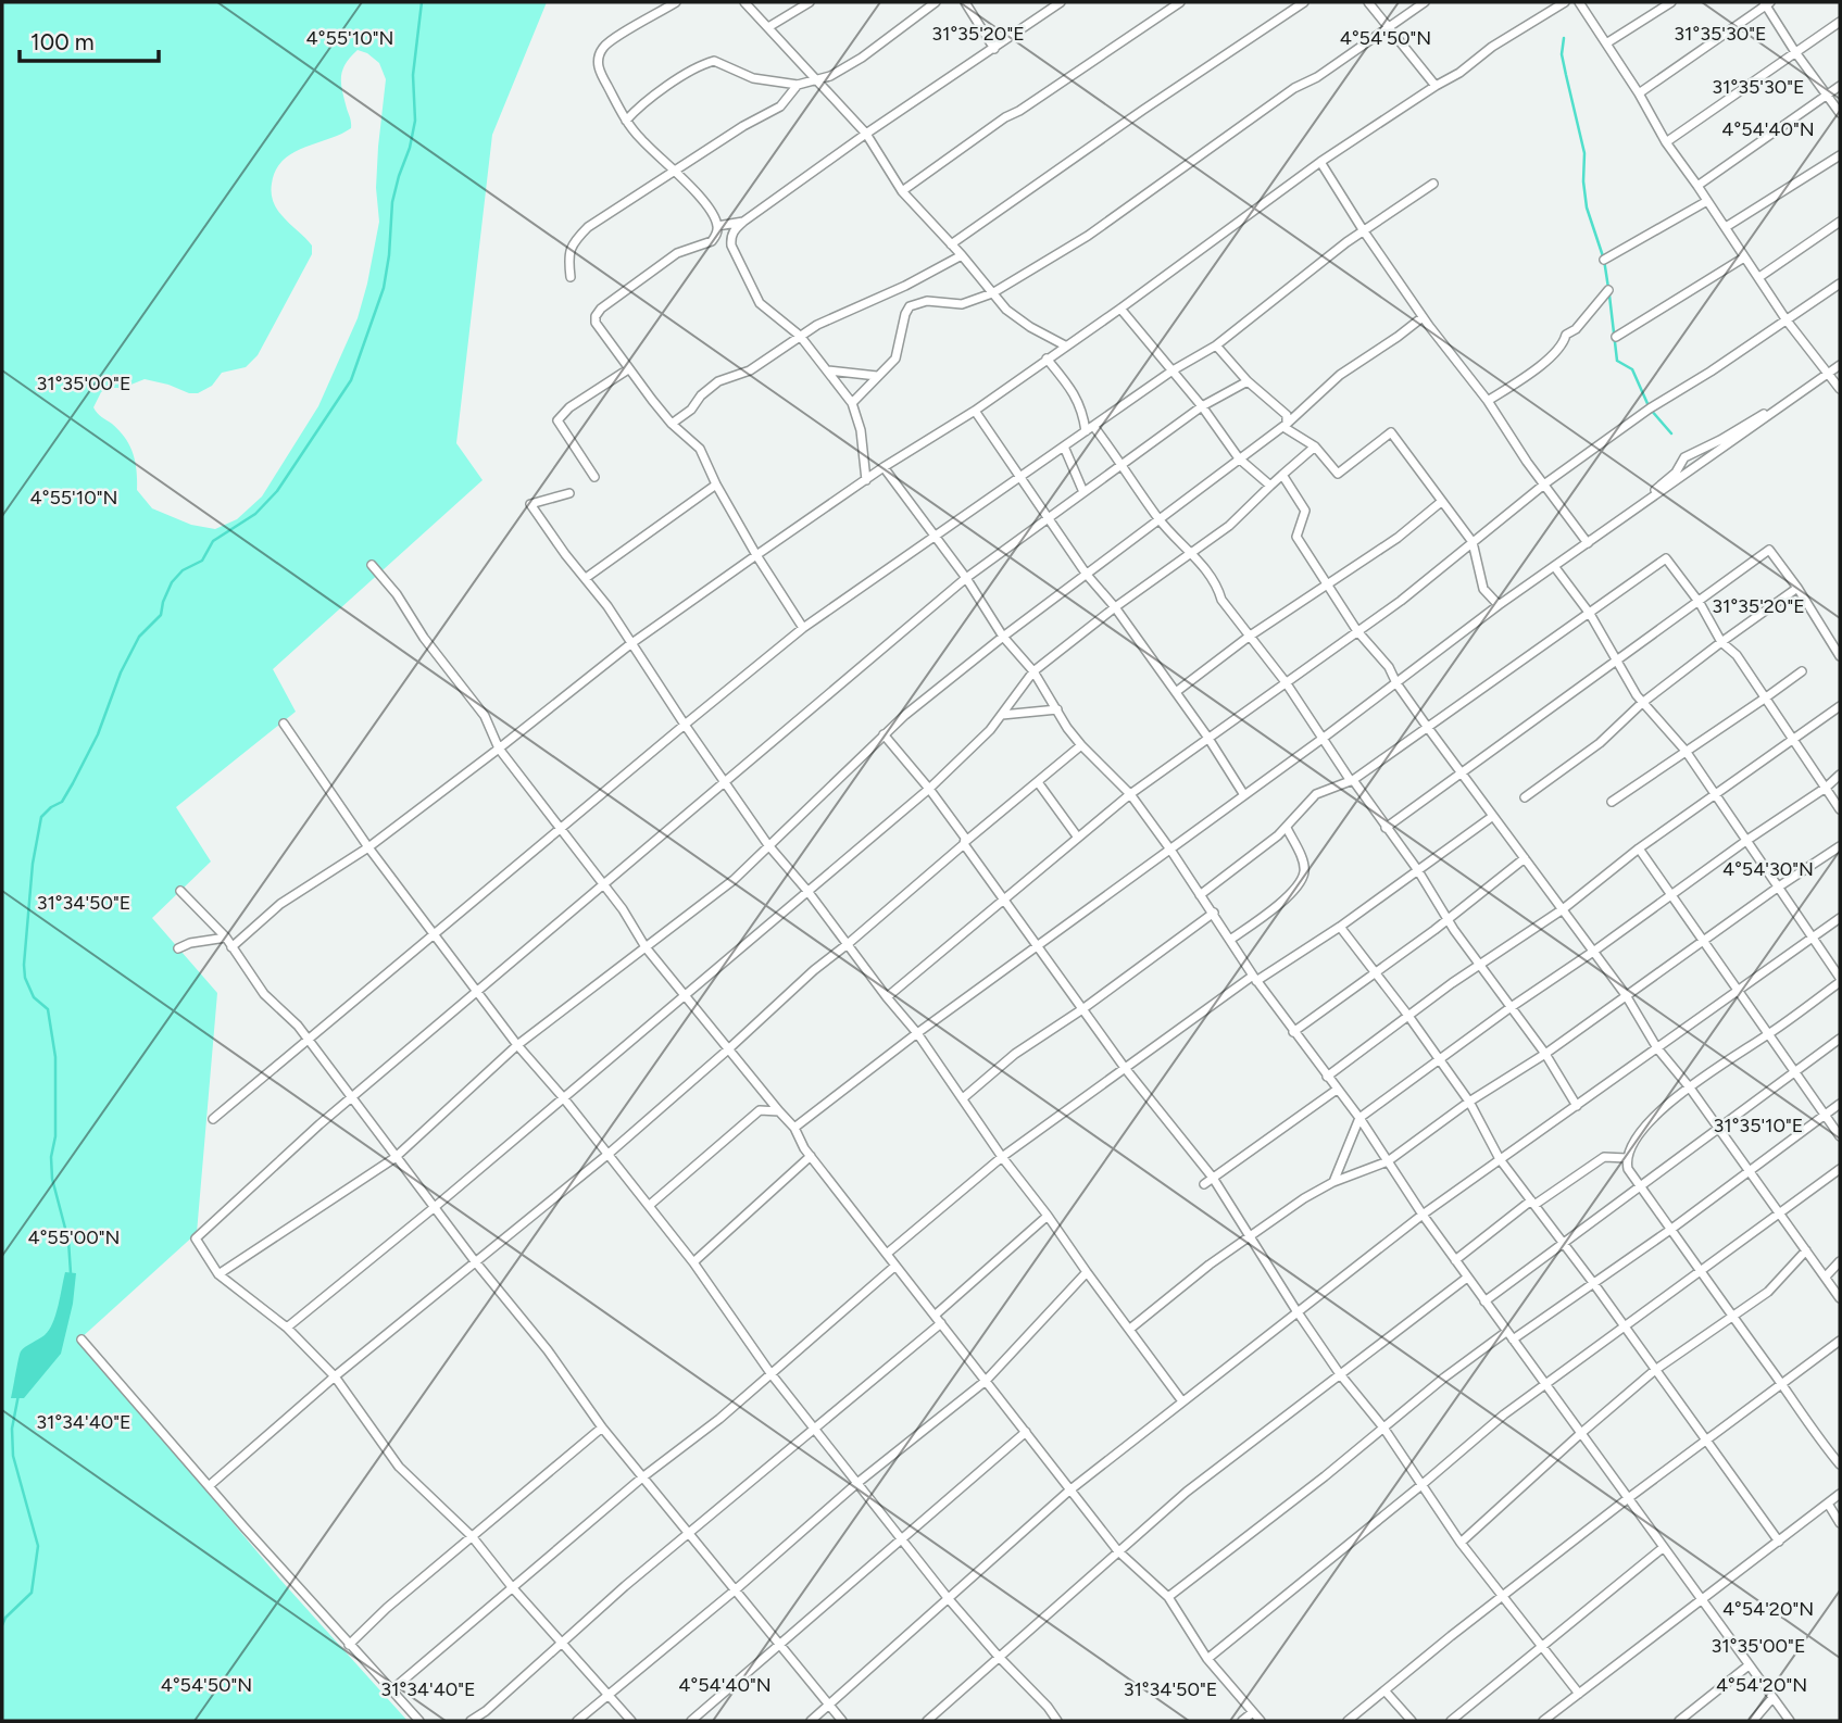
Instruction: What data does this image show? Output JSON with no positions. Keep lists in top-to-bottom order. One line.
{"scale_bar":"100 m","coordinates":["31°35'20\"E","31°35'30\"E","4°55'10\"N","4°54'50\"N","4°54'40\"N","31°35'00\"E","4°54'30\"N","31°34'50\"E","31°35'10\"E","4°55'00\"N","31°34'40\"E","4°54'20\"N"]}
